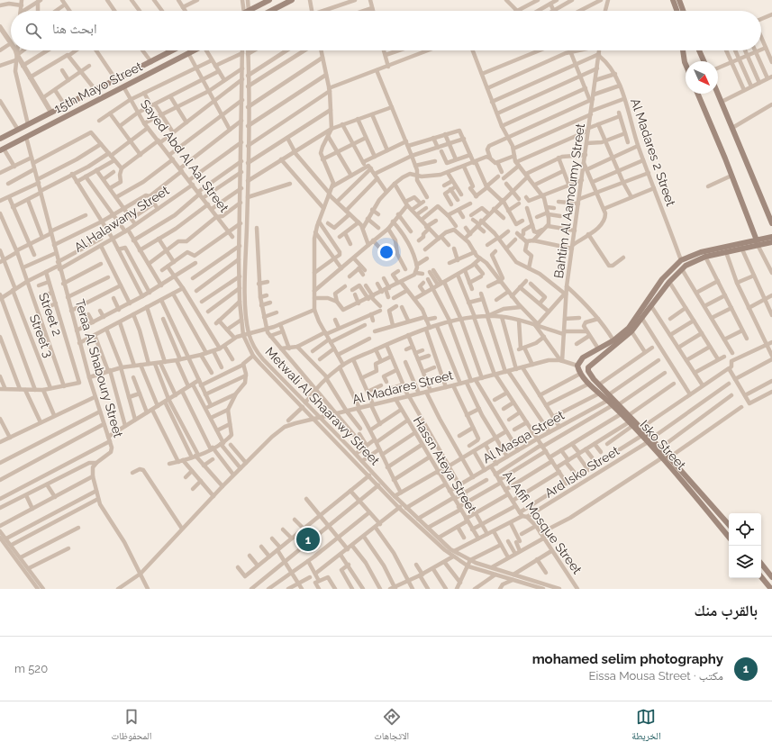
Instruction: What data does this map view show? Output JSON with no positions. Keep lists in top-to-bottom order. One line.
{"streets":{"main road":["15th Mayo Street","Isko Street"],"street":["Al Madares 2 Street","Sayed Abd Al Aal Street","Bahtim Al Aamoumy Street","Al Halawany Street","Street 2","Street 3","Teraa Al Shaboury Street","Al Madares Street","Metwali Al Shaarawy Street","Al Masqa Street","Hassn Ateya Street","Ard Isko Street","Al Afifi Mosque Street"]},"crossings":[["15th Mayo Street","Sayed Abd Al Aal Street"],["15th Mayo Street","Teraa Al Shaboury Street"],["Al Madares 2 Street","Bahtim Al Aamoumy Street"],["Sayed Abd Al Aal Street","Al Halawany Street"],["Bahtim Al Aamoumy Street","Al Madares Street"],["Al Halawany Street","Teraa Al Shaboury Street"],["Al Madares Street","Metwali Al Shaarawy Street"],["Al Madares Street","Isko Street"],["Al Madares Street","Hassn Ateya Street"],["Metwali Al Shaarawy Street","Ard Isko Street"],["Al Masqa Street","Isko Street"],["Al Masqa Street","Hassn Ateya Street"],["Al Masqa Street","Al Afifi Mosque Street"],["Isko Street","Ard Isko Street"],["Hassn Ateya Street","Ard Isko Street"],["Ard Isko Street","Al Afifi Mosque Street"]],"north":"bottom right","page":{"search":"ابحث هنا","pins":"1","heading":"بالقرب منك","list":[{"mark":"1","name":"mohamed selim photography","note":"مكتب · Eissa Mousa Street","value":"520 m"}],"nav":["الخريطة","الاتجاهات","المحفوظات"]}}
